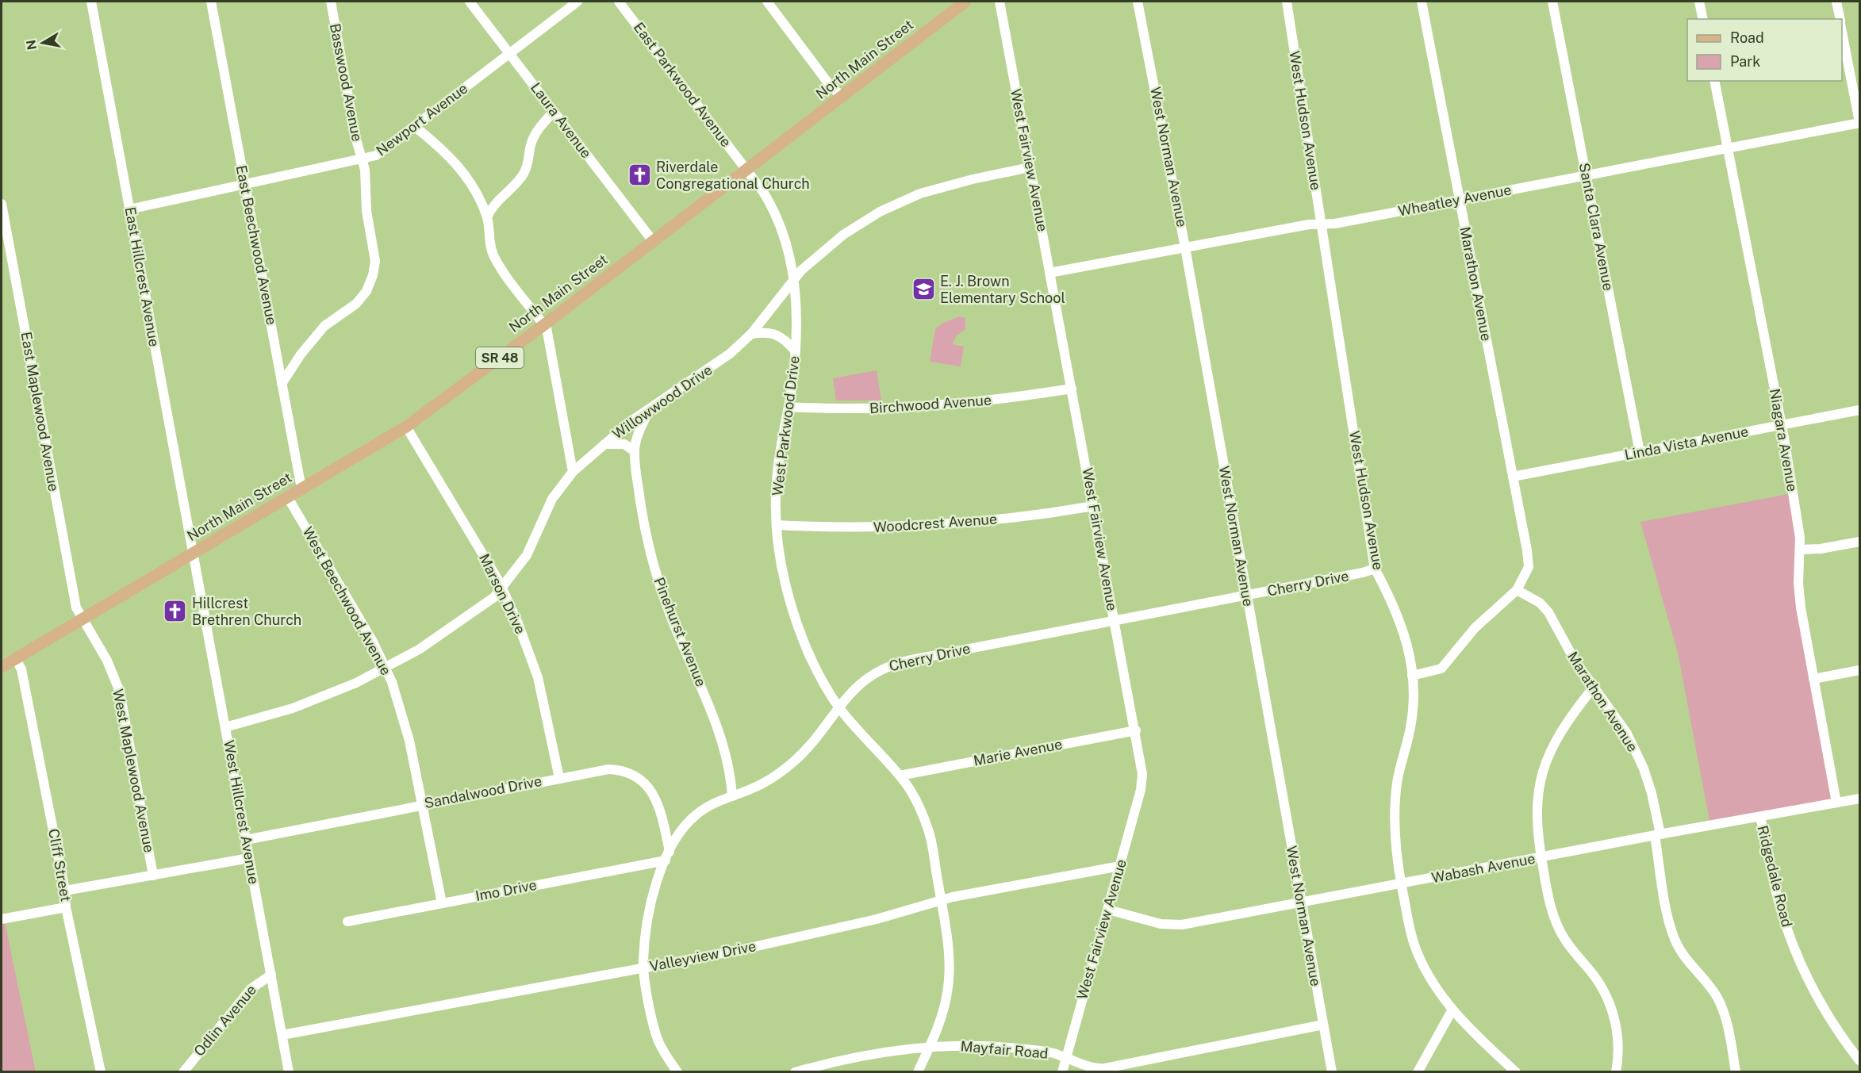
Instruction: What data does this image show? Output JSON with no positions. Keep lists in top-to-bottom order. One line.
{"streets":{"main road":["North Main Street","SR 48"],"street":["Basswood Avenue","East Parkwood Avenue","Newport Avenue","Laura Avenue","West Hudson Avenue","West Norman Avenue","West Fairview Avenue","Wheatley Avenue","Santa Clara Avenue","East Beechwood Avenue","East Hillcrest Avenue","Marathon Avenue","Willowwood Drive","Birchwood Avenue","East Maplewood Avenue","West Parkwood Drive","Niagara Avenue","Linda Vista Avenue","Woodcrest Avenue","Cherry Drive","Marson Drive","West Beechwood Avenue","Pinehurst Avenue","Marie Avenue","West Maplewood Avenue","Sandalwood Drive","West Hillcrest Avenue","Cliff Street","Wabash Avenue","Ridgedale Road","Imo Drive","Valleyview Drive","Odlin Avenue","Mayfair Road"]},"crossings":[["North Main Street","East Parkwood Avenue"],["North Main Street","Laura Avenue"],["North Main Street","East Beechwood Avenue"],["North Main Street","East Hillcrest Avenue"],["North Main Street","East Maplewood Avenue"],["North Main Street","West Parkwood Drive"],["North Main Street","Marson Drive"],["North Main Street","West Beechwood Avenue"],["North Main Street","West Maplewood Avenue"],["North Main Street","West Hillcrest Avenue"],["North Main Street","Cliff Street"],["Basswood Avenue","Newport Avenue"],["Basswood Avenue","East Beechwood Avenue"],["East Parkwood Avenue","West Parkwood Drive"],["Newport Avenue","Laura Avenue"],["Newport Avenue","East Beechwood Avenue"],["Newport Avenue","East Hillcrest Avenue"],["West Hudson Avenue","Wheatley Avenue"],["West Hudson Avenue","Cherry Drive"],["West Hudson Avenue","Wabash Avenue"],["West Norman Avenue","Wheatley Avenue"],["West Norman Avenue","Cherry Drive"],["West Norman Avenue","Wabash Avenue"],["West Norman Avenue","Mayfair Road"],["West Fairview Avenue","Wheatley Avenue"],["West Fairview Avenue","Willowwood Drive"],["West Fairview Avenue","Birchwood Avenue"],["West Fairview Avenue","Woodcrest Avenue"],["West Fairview Avenue","Cherry Drive"],["West Fairview Avenue","Marie Avenue"],["West Fairview Avenue","Wabash Avenue"],["West Fairview Avenue","Valleyview Drive"],["West Fairview Avenue","Mayfair Road"],["Wheatley Avenue","Santa Clara Avenue"],["Wheatley Avenue","Marathon Avenue"],["Wheatley Avenue","Niagara Avenue"],["Santa Clara Avenue","Linda Vista Avenue"],["East Hillcrest Avenue","West Hillcrest Avenue"],["Marathon Avenue","Linda Vista Avenue"],["Marathon Avenue","Wabash Avenue"],["Willowwood Drive","West Parkwood Drive"],["Willowwood Drive","Marson Drive"],["Willowwood Drive","West Beechwood Avenue"],["Willowwood Drive","Pinehurst Avenue"],["Willowwood Drive","West Hillcrest Avenue"],["Birchwood Avenue","West Parkwood Drive"],["East Maplewood Avenue","West Maplewood Avenue"],["West Parkwood Drive","Woodcrest Avenue"],["West Parkwood Drive","Cherry Drive"],["West Parkwood Drive","Marie Avenue"],["West Parkwood Drive","Valleyview Drive"],["West Parkwood Drive","Mayfair Road"],["Niagara Avenue","Linda Vista Avenue"],["Niagara Avenue","Wabash Avenue"],["Cherry Drive","Pinehurst Avenue"],["Cherry Drive","Sandalwood Drive"],["Cherry Drive","Imo Drive"],["Cherry Drive","Valleyview Drive"],["Marson Drive","Sandalwood Drive"],["West Beechwood Avenue","Sandalwood Drive"],["West Beechwood Avenue","Imo Drive"],["Sandalwood Drive","West Hillcrest Avenue"],["Sandalwood Drive","Imo Drive"],["West Hillcrest Avenue","Valleyview Drive"],["West Hillcrest Avenue","Odlin Avenue"],["Wabash Avenue","Ridgedale Road"]],"places":{"church":["Riverdale Congregational Church","Hillcrest Brethren Church"],"school or university":["E. J. Brown Elementary School"]},"legend":["Road","Park"],"north":"left"}
